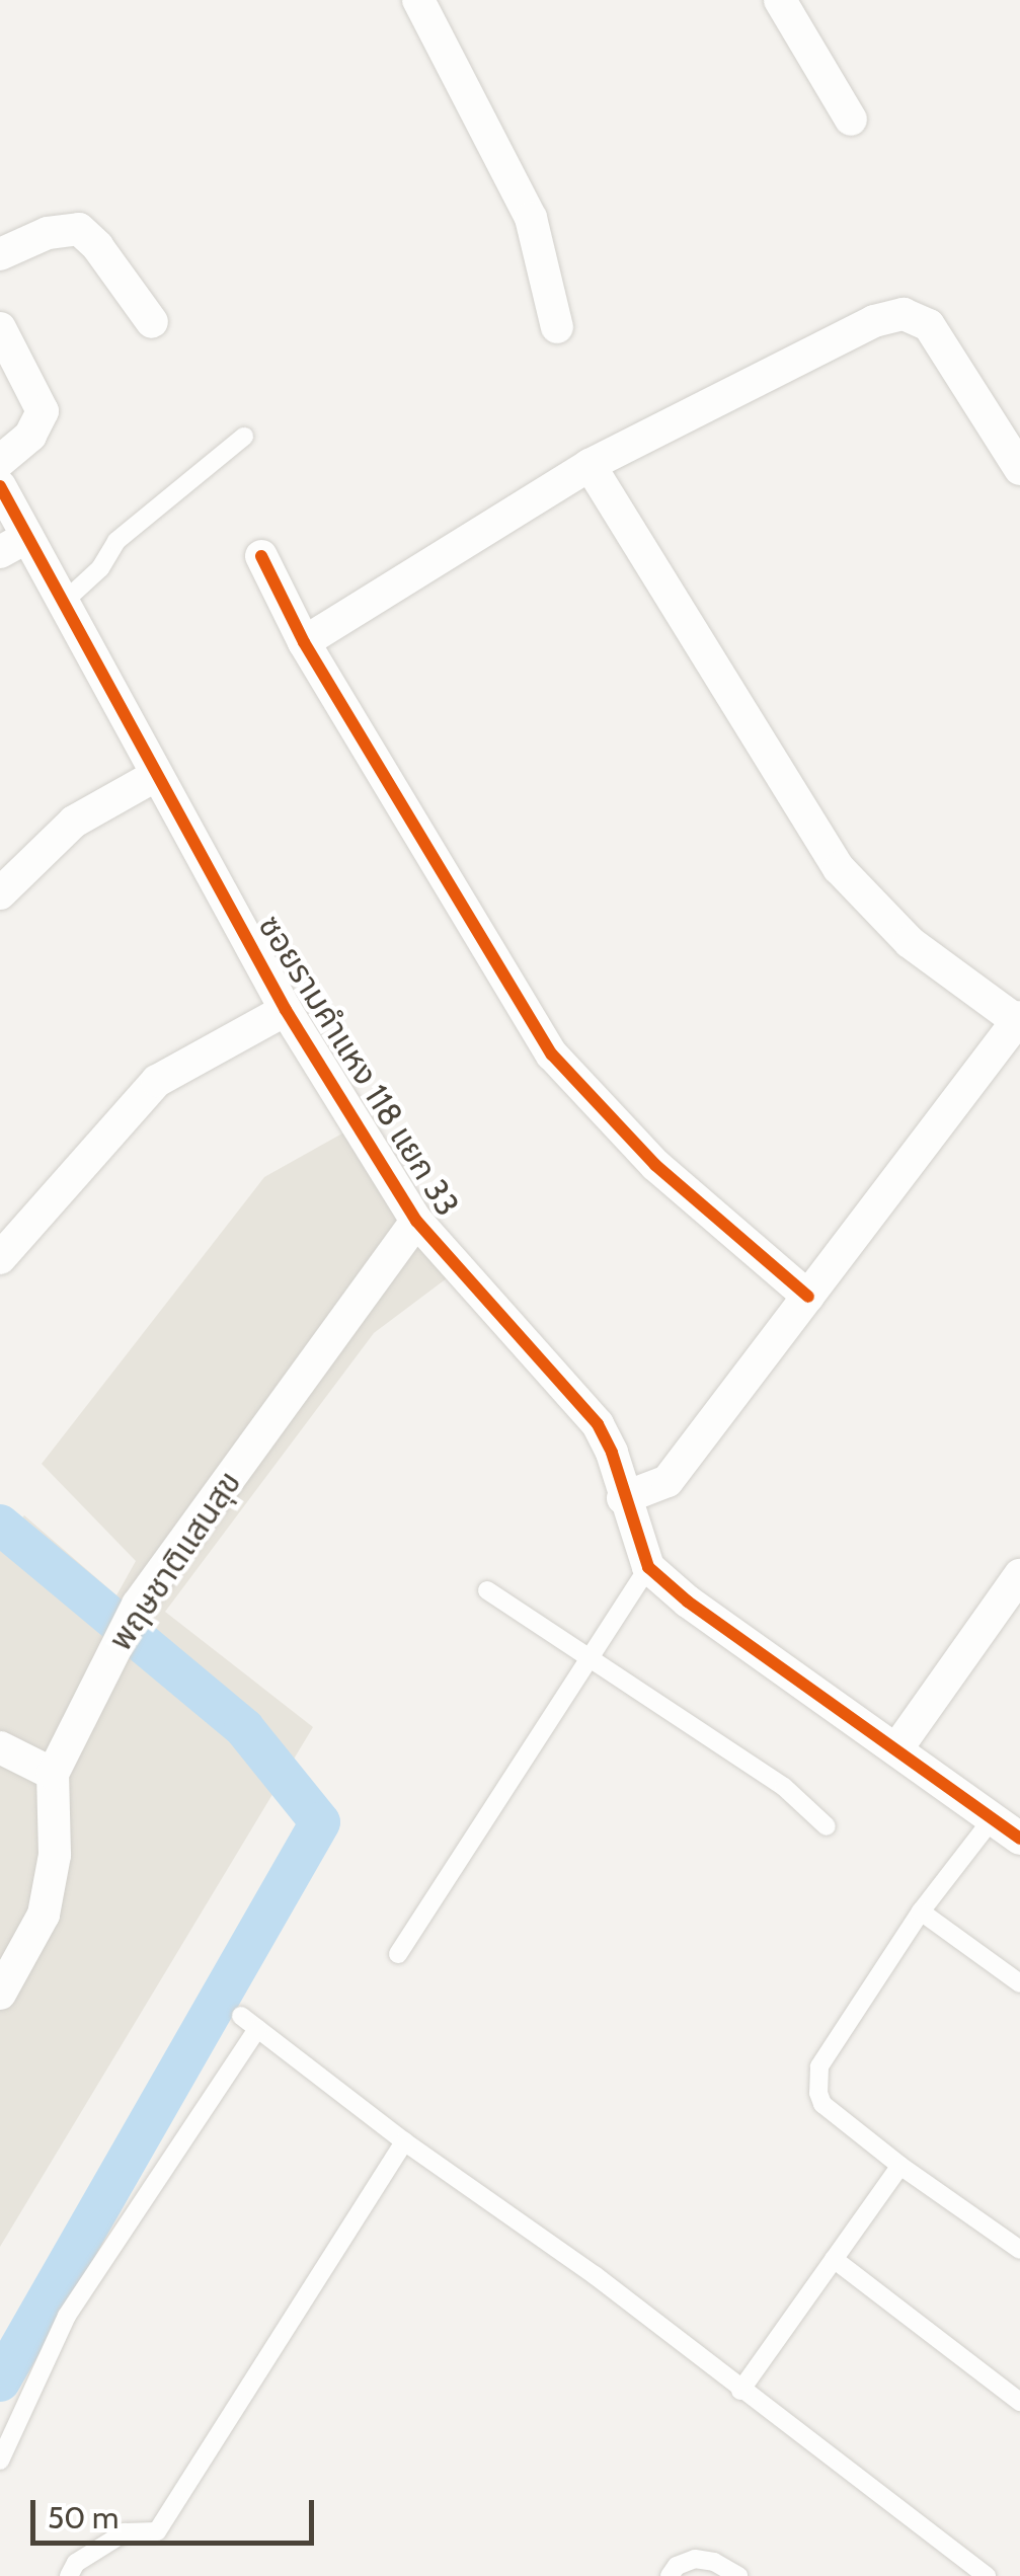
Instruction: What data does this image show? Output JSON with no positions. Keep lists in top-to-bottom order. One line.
{"streets":{"street":["ซอยรามคำแหง 118 แยก 33","พฤษชาติแสนสุข"]},"crossings":[["ซอยรามคำแหง 118 แยก 33","พฤษชาติแสนสุข"]],"scale_bar":"50 m"}
